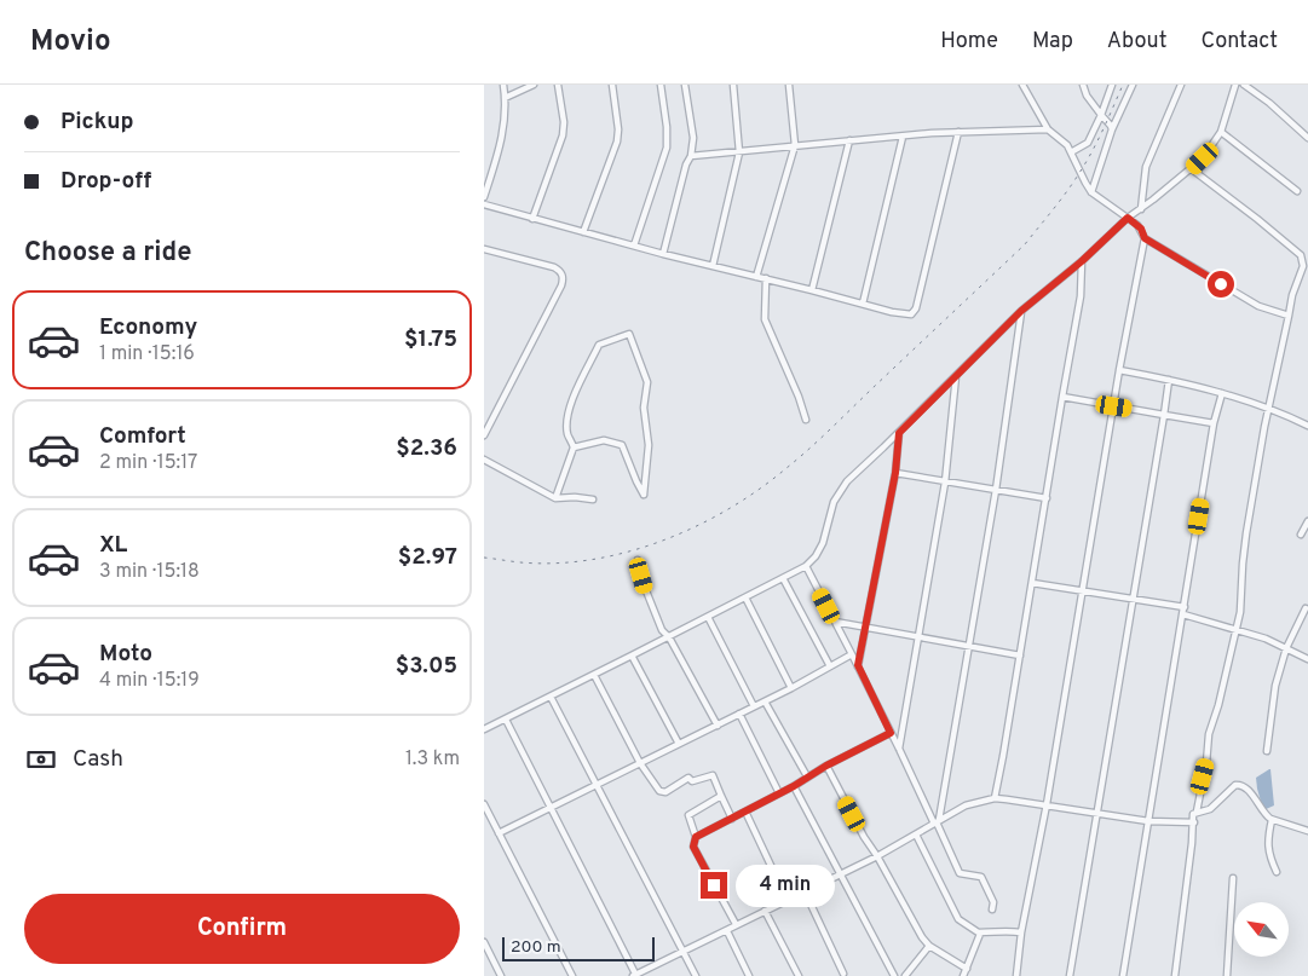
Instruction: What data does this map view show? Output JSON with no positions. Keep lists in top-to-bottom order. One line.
{"scale_bar":"200 m","north":"top left","page":{"header":"Movio","nav":["Home","Map","About","Contact"],"banner":["Pickup","Drop-off"],"heading":"Choose a ride","list":[{"name":"Economy","note":"1 min · 15:16","value":"$1.75"},{"name":"Comfort","note":"2 min · 15:17","value":"$2.36"},{"name":"XL","note":"3 min · 15:18","value":"$2.97"},{"name":"Moto","note":"4 min · 15:19","value":"$3.05"}],"pay":["Cash","1.3 km"],"bubble":"4 min","buttons":"Confirm","scale":"200 m"}}
